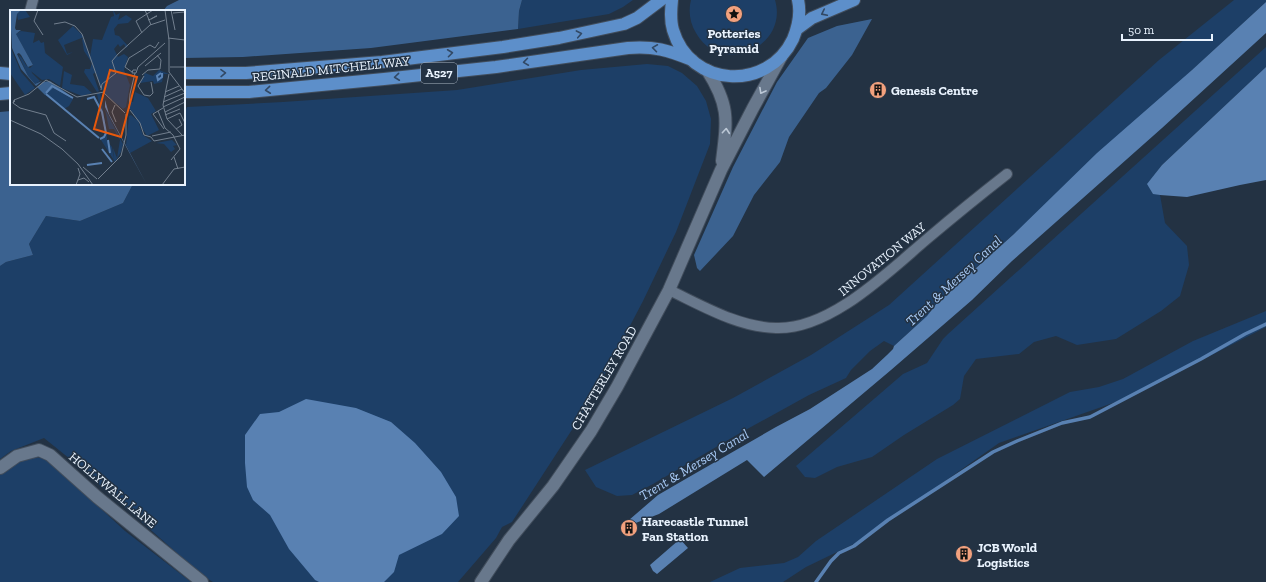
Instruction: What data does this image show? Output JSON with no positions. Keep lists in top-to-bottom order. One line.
{"streets":{"main road":["REGINALD MITCHELL WAY","A527"],"street":["INNOVATION WAY","CHATTERLEY ROAD","HOLLYWALL LANE"]},"crossings":[["REGINALD MITCHELL WAY","A527"],["A527","CHATTERLEY ROAD"],["INNOVATION WAY","CHATTERLEY ROAD"]],"water":["Trent & Mersey Canal"],"places":{"place":["Potteries Pyramid"],"building":["Genesis Centre","Harecastle Tunnel Fan Station","JCB World Logistics"]},"scale_bar":"50 m"}
